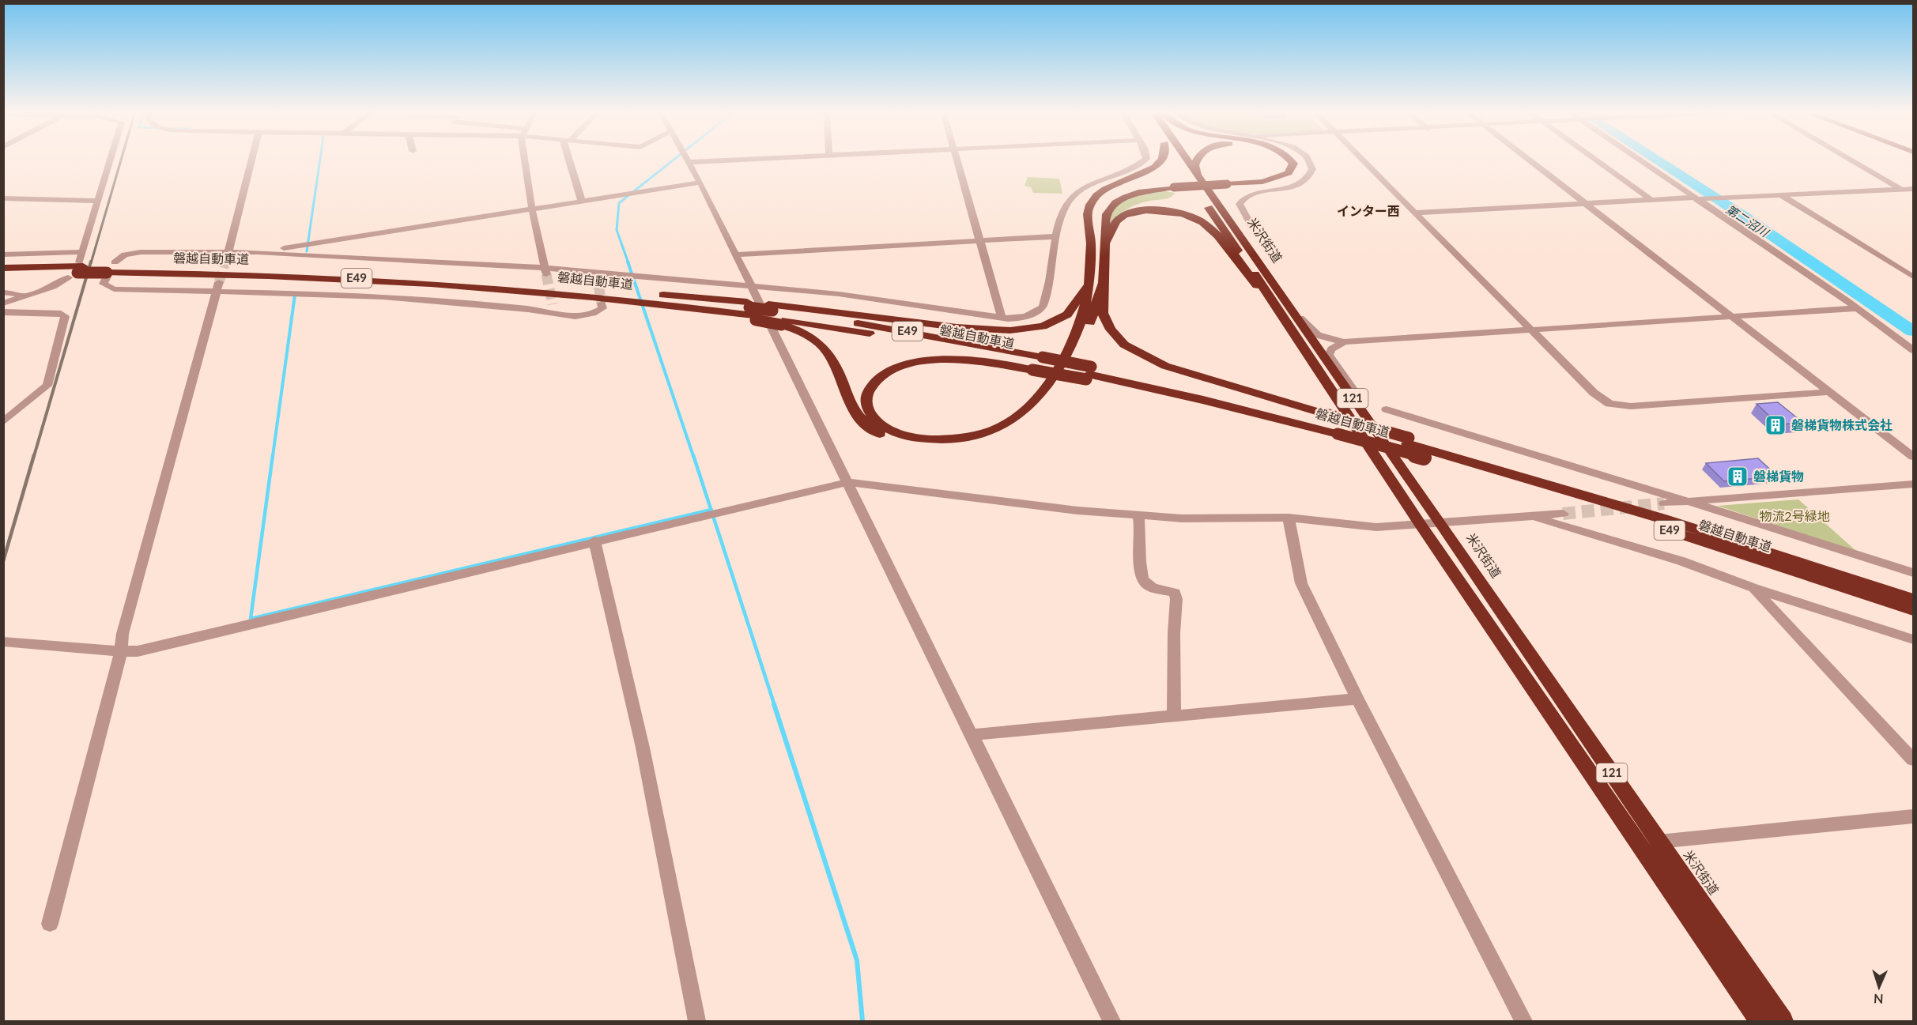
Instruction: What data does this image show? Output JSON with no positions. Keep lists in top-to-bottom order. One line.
{"streets":{"highway":["米沢街道","磐越自動車道","E49","121"]},"districts":["インター西"],"water":["第二沼川"],"parks":["物流2号緑地"],"places":{"building":["磐梯貨物株式会社","磐梯貨物"]},"north":"bottom"}
